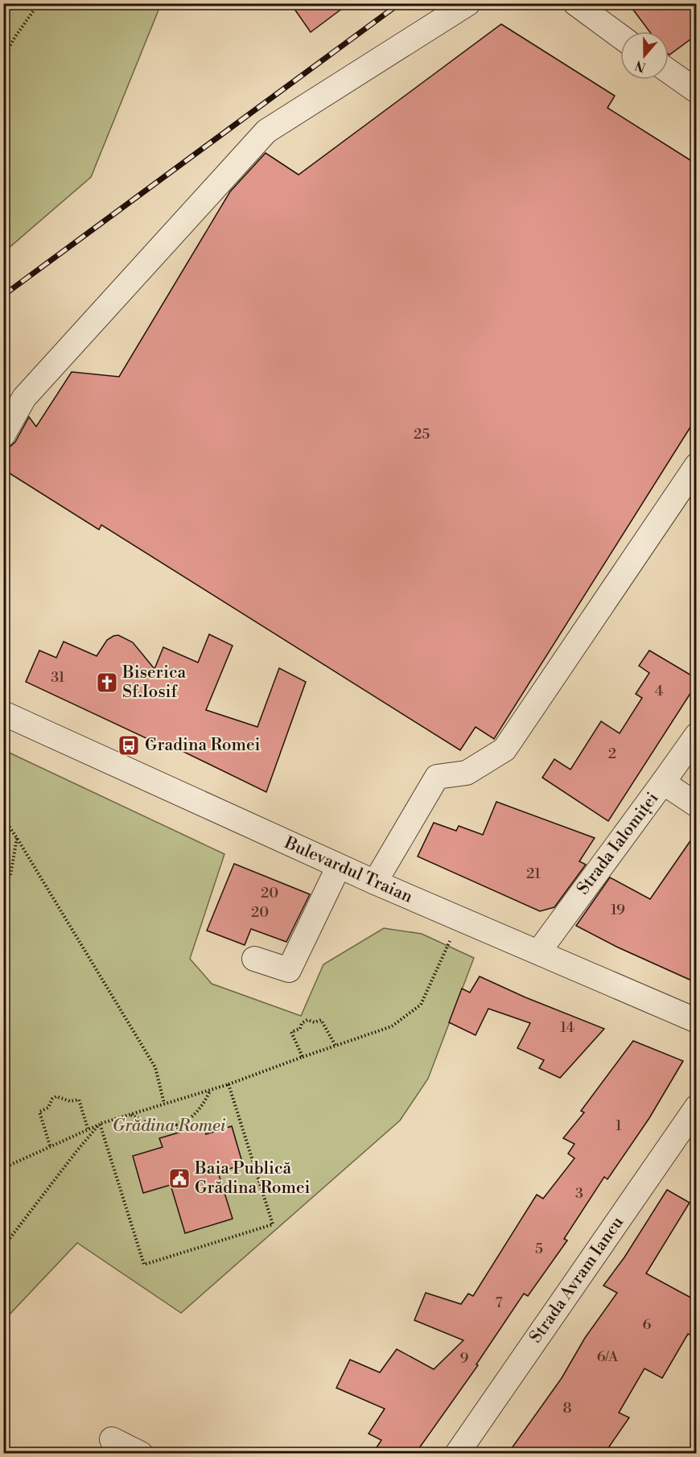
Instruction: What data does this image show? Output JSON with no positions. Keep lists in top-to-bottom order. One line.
{"streets":{"street":["Strada Ialomiței","Bulevardul Traian","Strada Avram Iancu"]},"crossings":[["Strada Ialomiței","Bulevardul Traian"]],"parks":["Grădina Romei"],"places":{"church":["Biserica Sf.Iosif"],"bus stop":["Gradina Romei"],"public building":["Baia Publică Grădina Romei"]},"house_numbers":["25","31","4","2","21","20","19","20","14","1","3","5","7","6","6/A","9","8"],"north":"bottom"}
